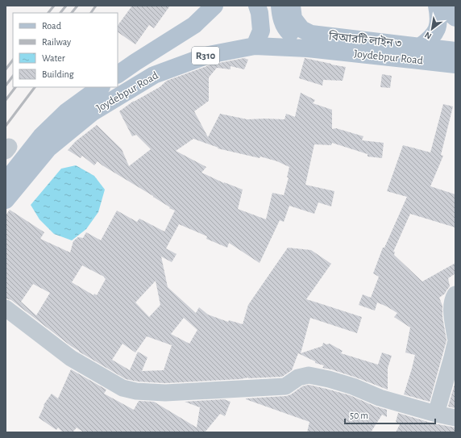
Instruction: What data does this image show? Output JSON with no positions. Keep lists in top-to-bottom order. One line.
{"streets":{"main road":["বিআরটি লাইন ৩","R310","Joydebpur Road"]},"legend":["Road","Railway","Water","Building"],"scale_bar":"50 m","north":"bottom left"}
